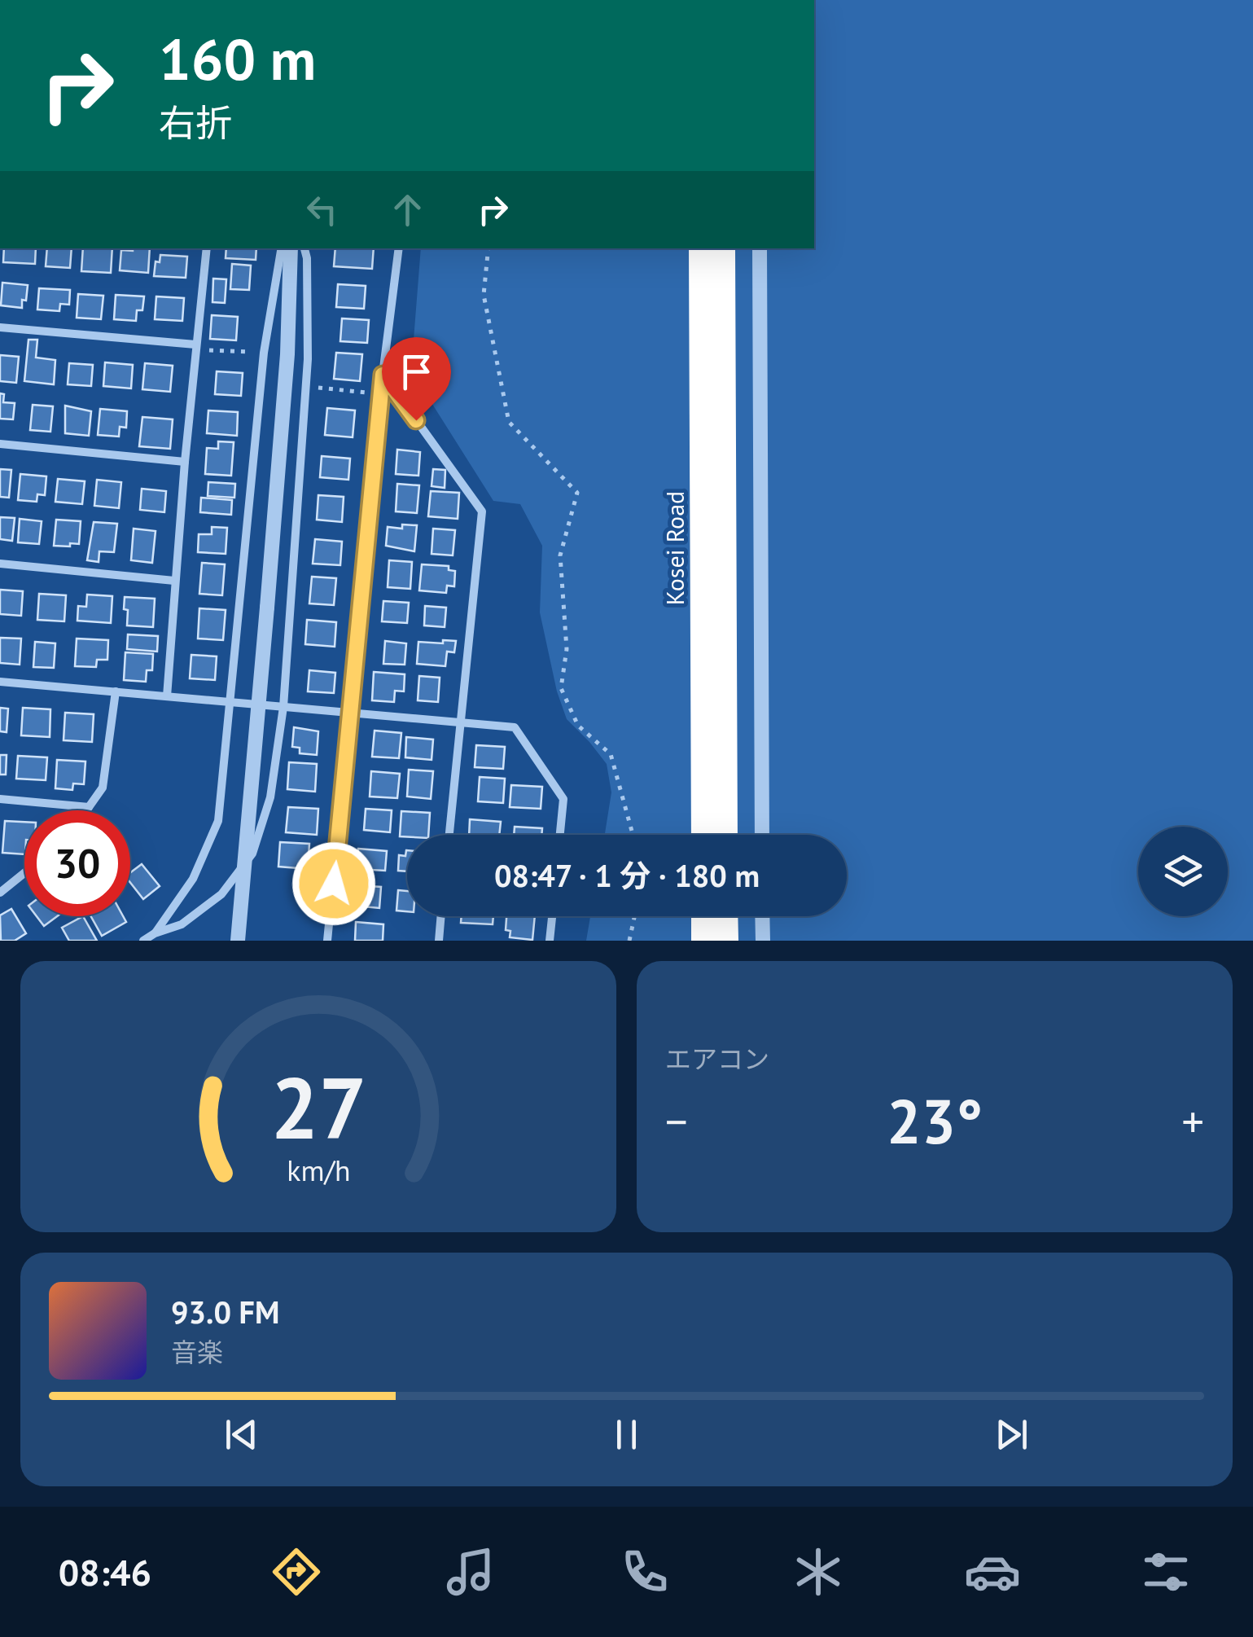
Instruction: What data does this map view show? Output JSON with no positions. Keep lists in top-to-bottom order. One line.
{"streets":{"highway":["Kosei Road"]},"page":{"turn":["160 m","右折"],"limit":"30","trip":"08:47 · 1 分 · 180 m","tile":"エアコン","heat":["−","23°","+"],"song":["93.0 FM","音楽"],"tabs":"08:46","gauge":["27","km/h"]}}
